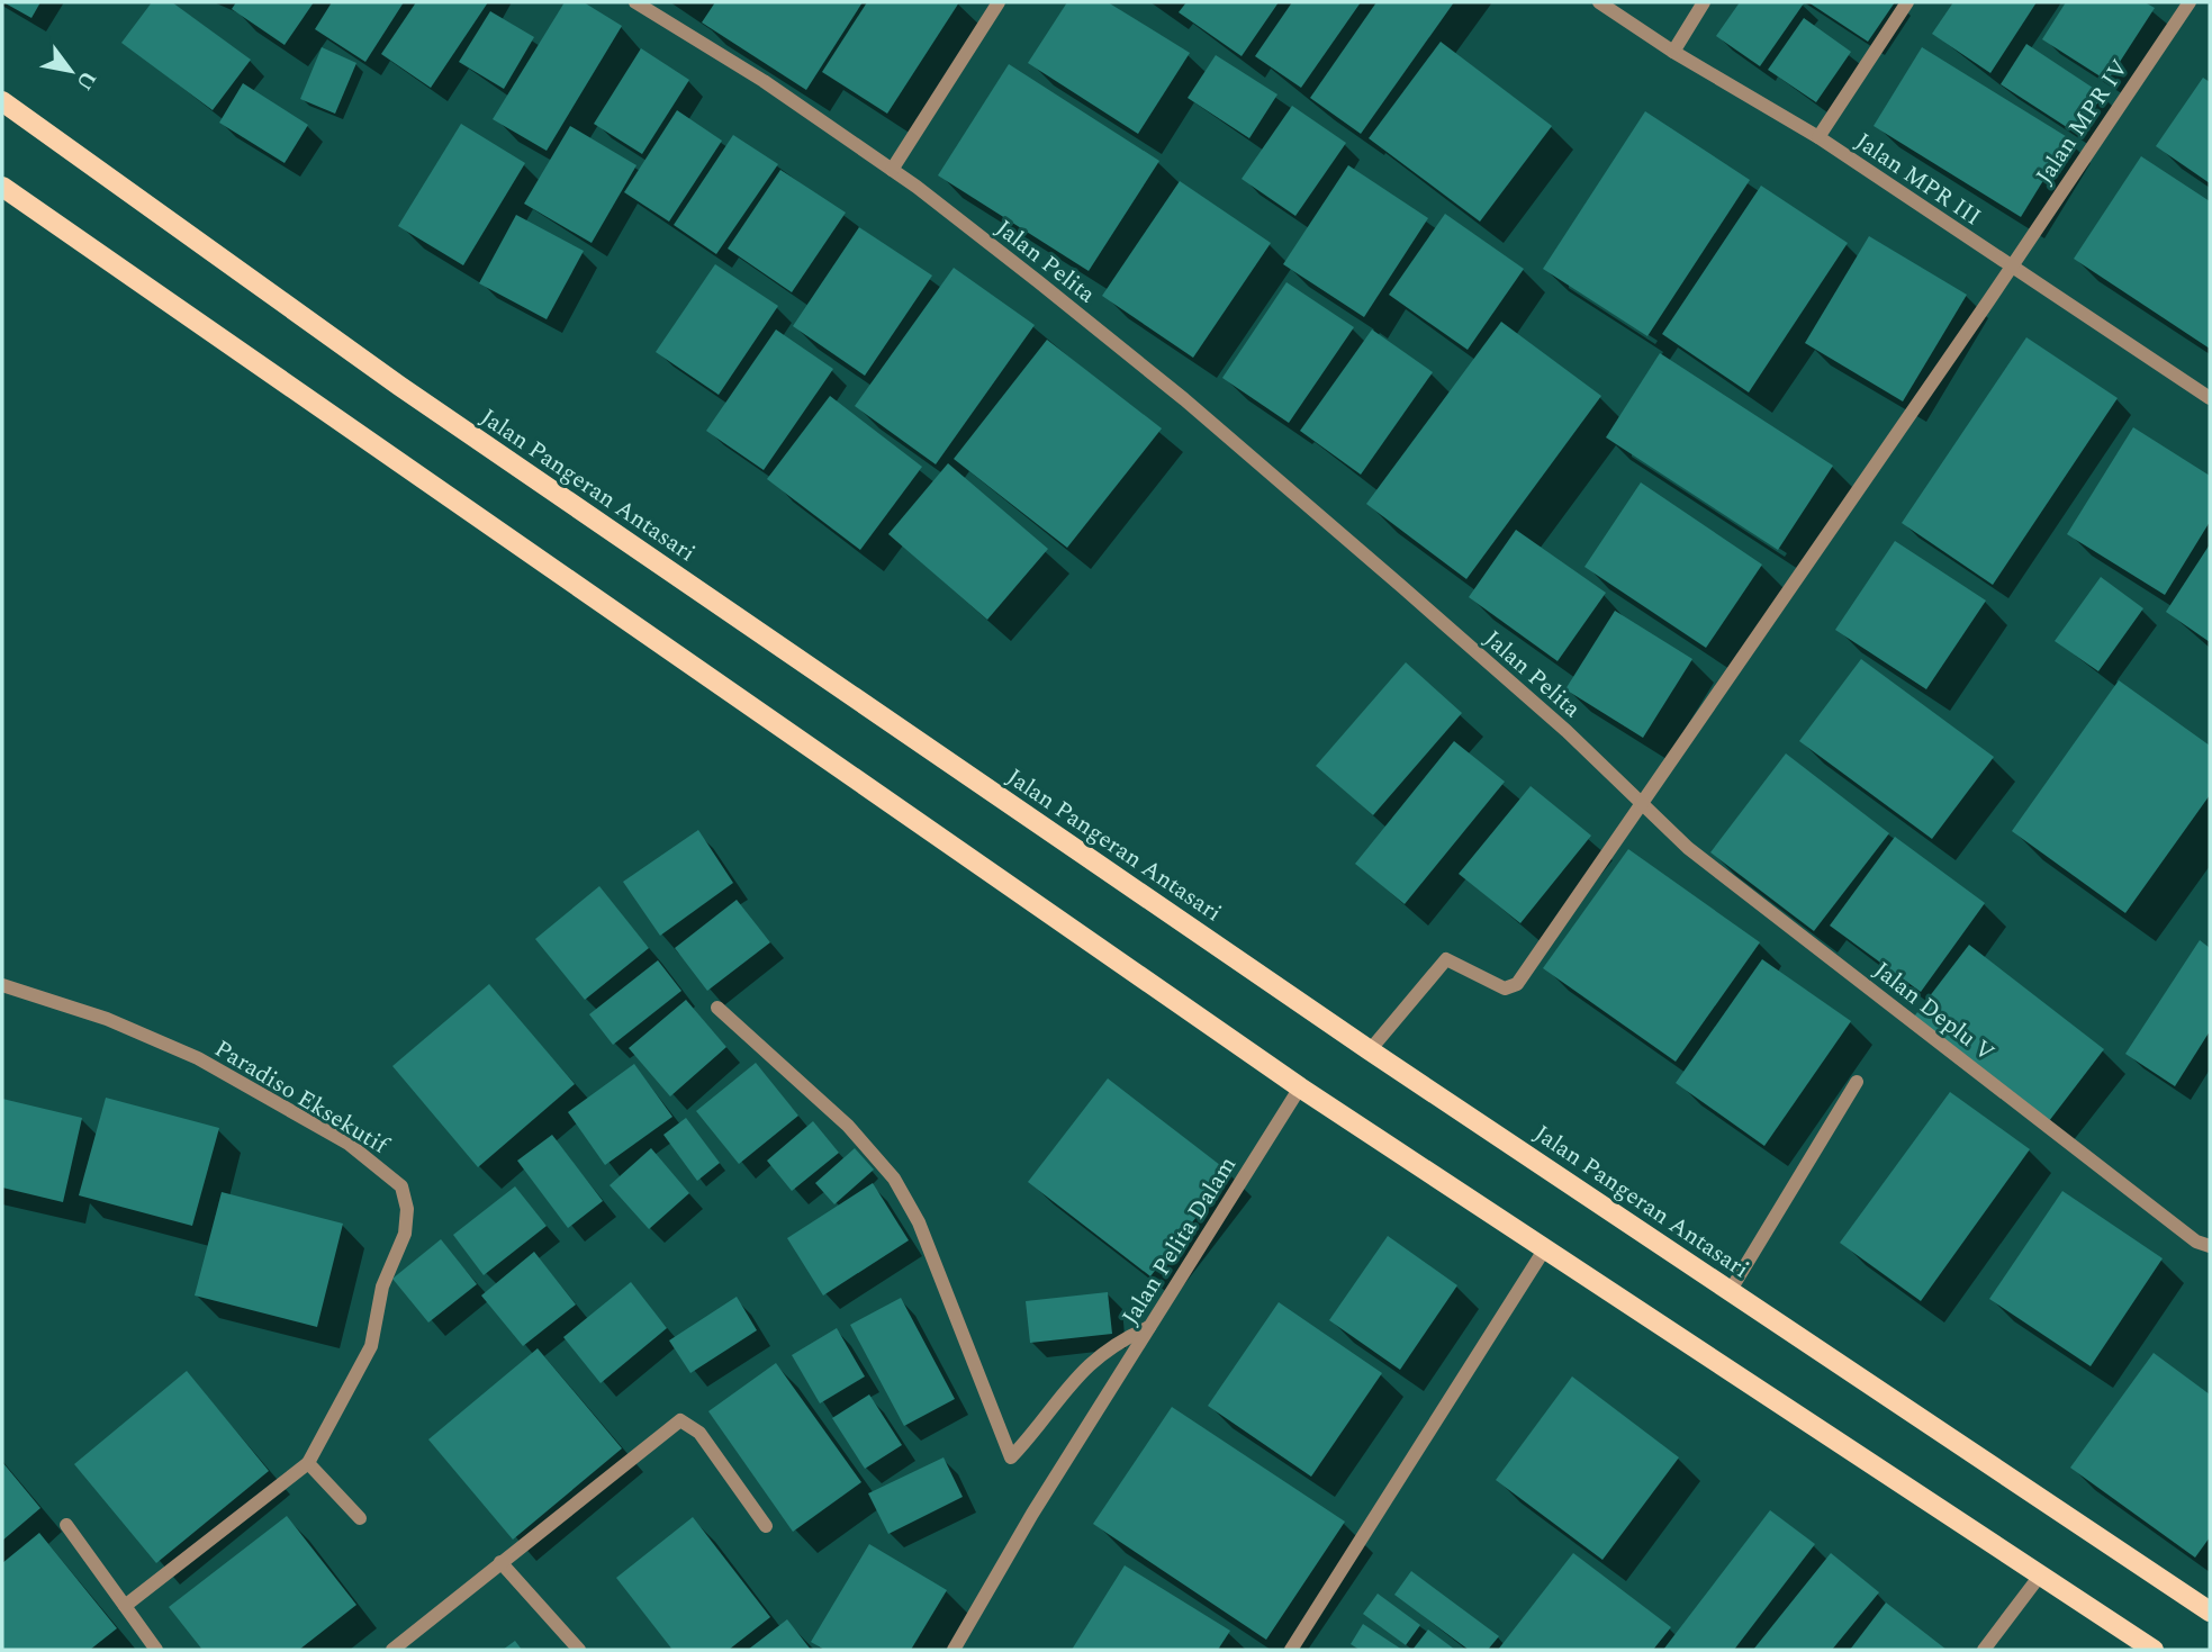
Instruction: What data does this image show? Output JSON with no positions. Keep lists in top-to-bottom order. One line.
{"streets":{"main road":["Jalan Pangeran Antasari"],"street":["Jalan MPR IV","Jalan MPR III","Jalan Pelita","Jalan Deplu V","Paradiso Eksekutif","Jalan Pelita Dalam"]},"crossings":[["Jalan MPR IV","Jalan MPR III"],["Jalan Pelita","Jalan Deplu V"]],"north":"bottom right"}
